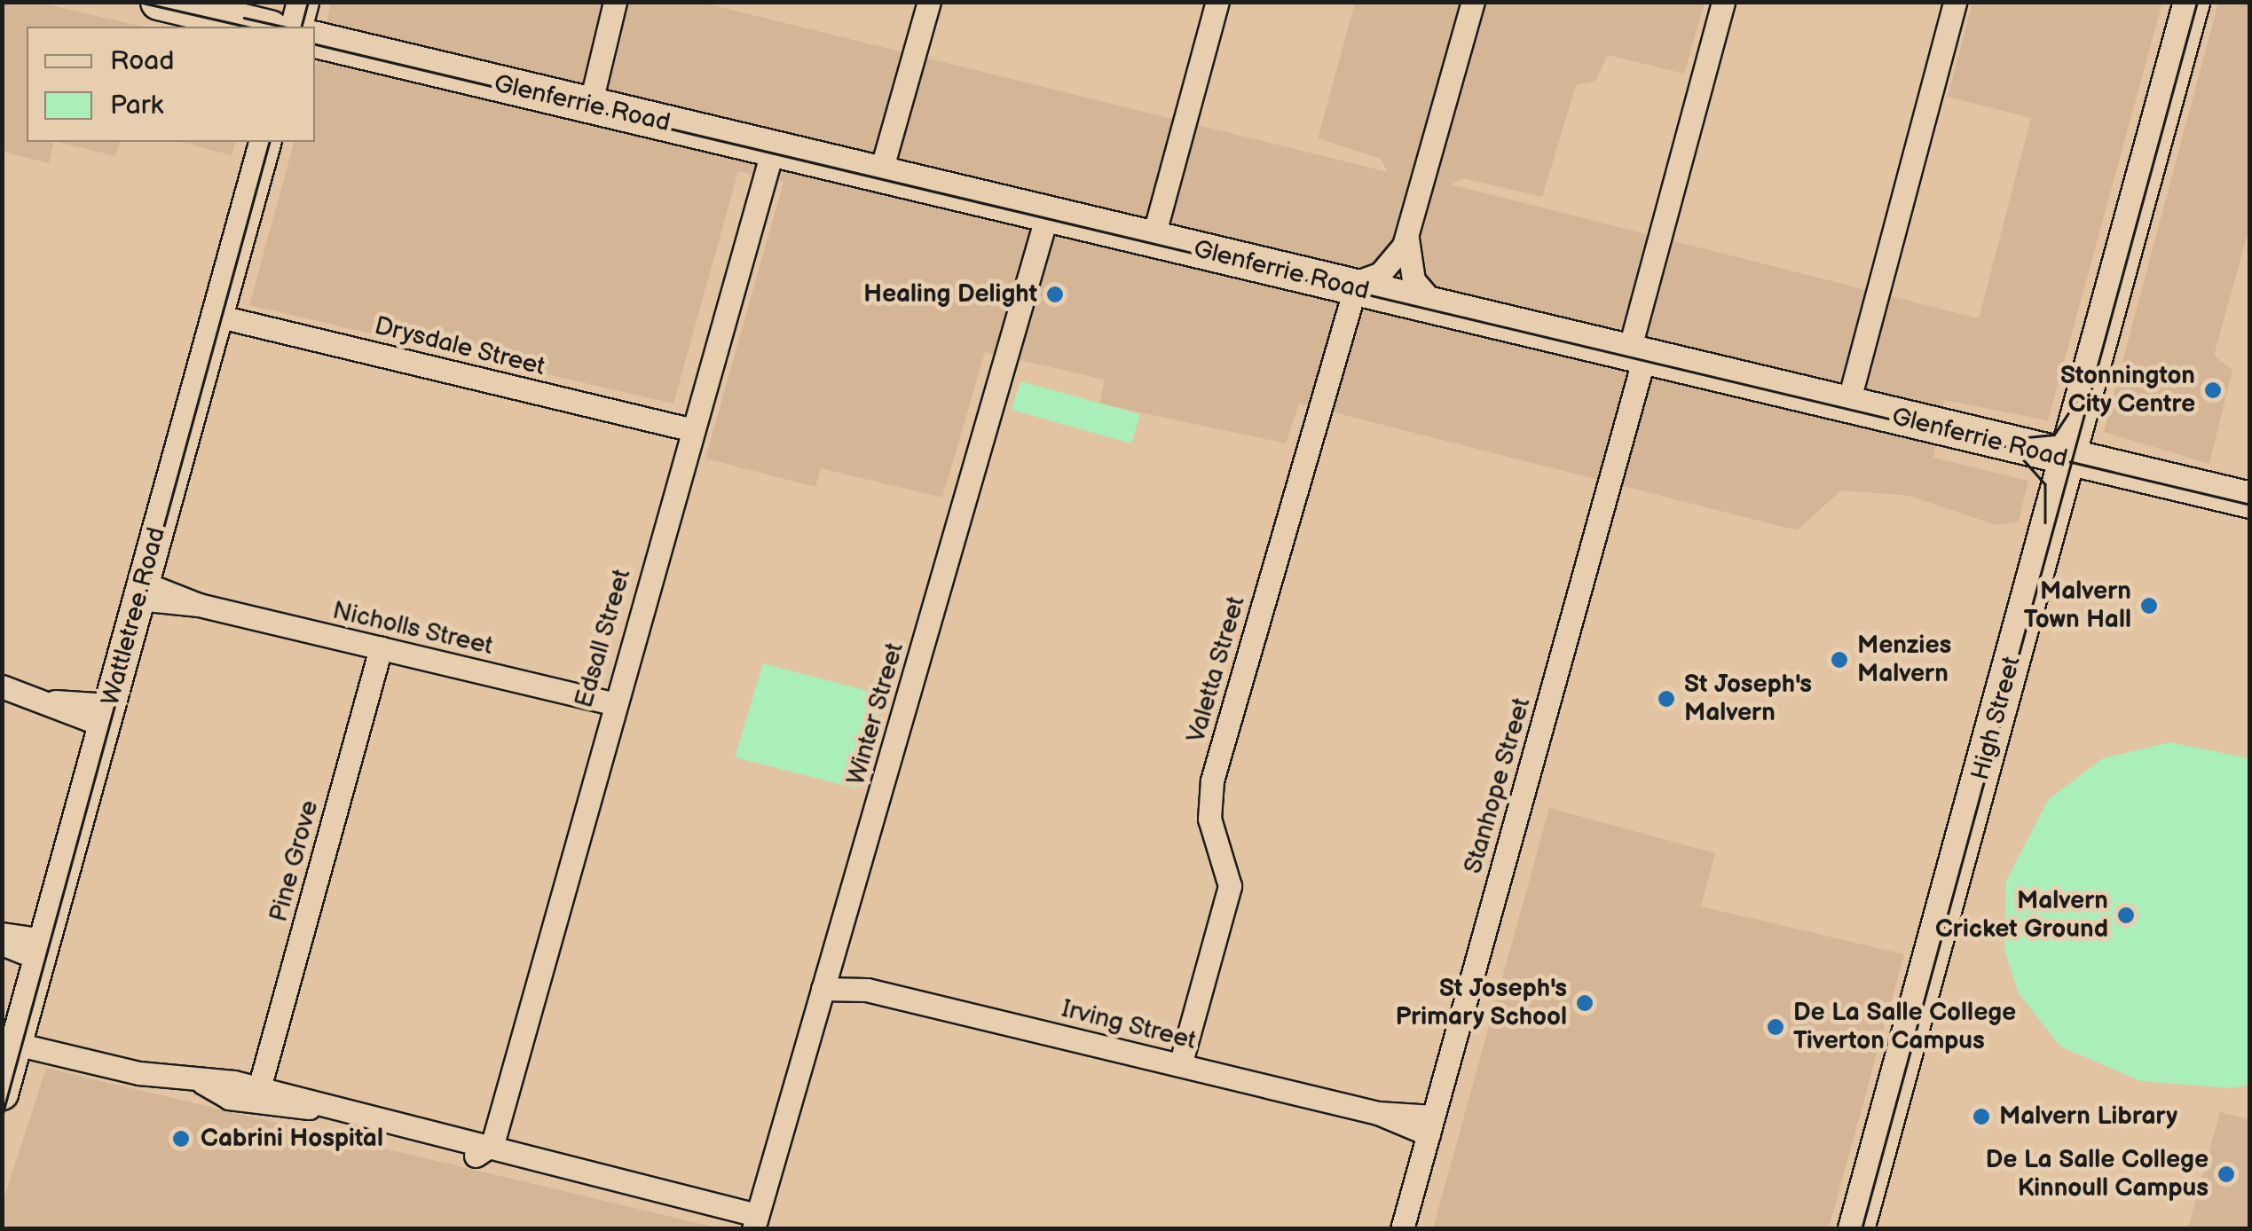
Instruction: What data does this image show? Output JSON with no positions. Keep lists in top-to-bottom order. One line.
{"streets":{"main road":["Glenferrie Road","Wattletree Road","High Street"],"street":["Drysdale Street","Nicholls Street","Edsall Street","Valetta Street","Winter Street","Stanhope Street","Pine Grove","Irving Street"]},"crossings":[["Glenferrie Road","Edsall Street"],["Glenferrie Road","Valetta Street"],["Glenferrie Road","Winter Street"],["Glenferrie Road","High Street"],["Glenferrie Road","Stanhope Street"],["Drysdale Street","Wattletree Road"],["Drysdale Street","Edsall Street"],["Wattletree Road","Nicholls Street"],["Nicholls Street","Edsall Street"],["Nicholls Street","Pine Grove"],["Valetta Street","Irving Street"],["Winter Street","Irving Street"],["Stanhope Street","Irving Street"]],"places":["Healing Delight","Stonnington City Centre","Malvern Town Hall","Menzies Malvern","St Joseph's Malvern","Malvern Cricket Ground","St Joseph's Primary School","De La Salle College Tiverton Campus","Malvern Library","Cabrini Hospital","De La Salle College Kinnoull Campus"],"legend":["Road","Park"]}
